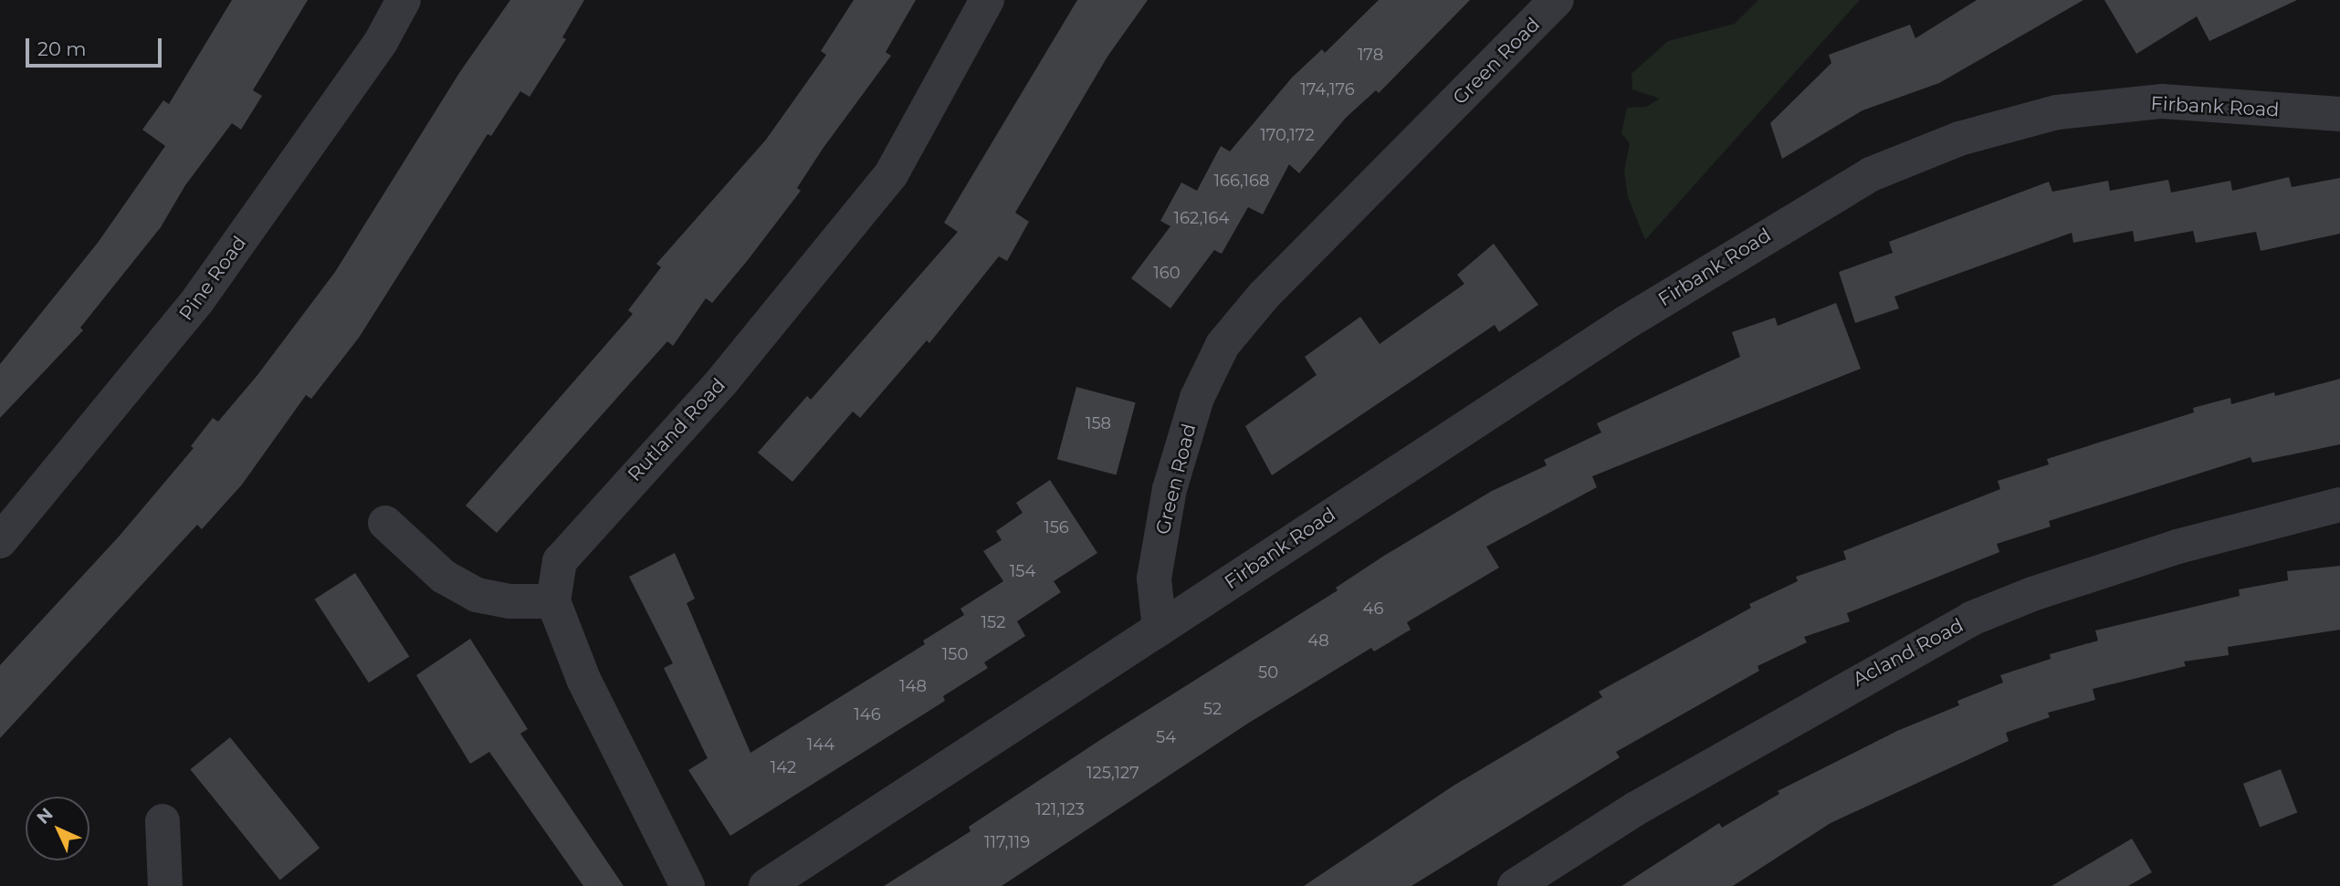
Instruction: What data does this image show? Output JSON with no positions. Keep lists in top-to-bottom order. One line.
{"streets":{"street":["Green Road","Firbank Road","Pine Road","Rutland Road","Acland Road"]},"crossings":[["Green Road","Firbank Road"]],"house_numbers":["178","174,176","170,172","166,168","162,164","160","158","156","154","46","152","48","150","50","148","52","146","54","144","142","125,127","121,123","117,119"],"scale_bar":"20 m","north":"top left"}
